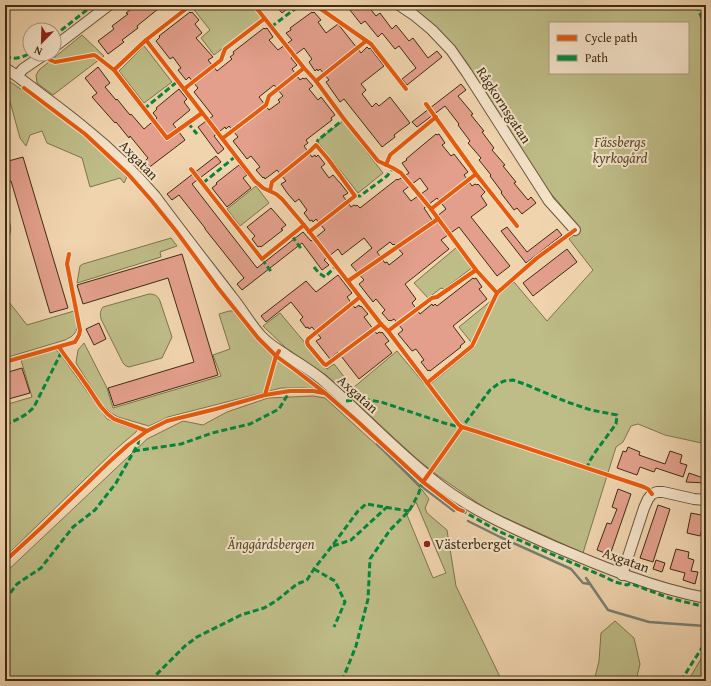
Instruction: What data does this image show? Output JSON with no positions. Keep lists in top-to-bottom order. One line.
{"streets":{"street":["Rågkornsgatan","Axgatan"]},"parks":["Fässbergs kyrkogård","Änggårdsbergen"],"places":["Västerberget"],"legend":["Cycle path","Path"],"north":"bottom left"}
